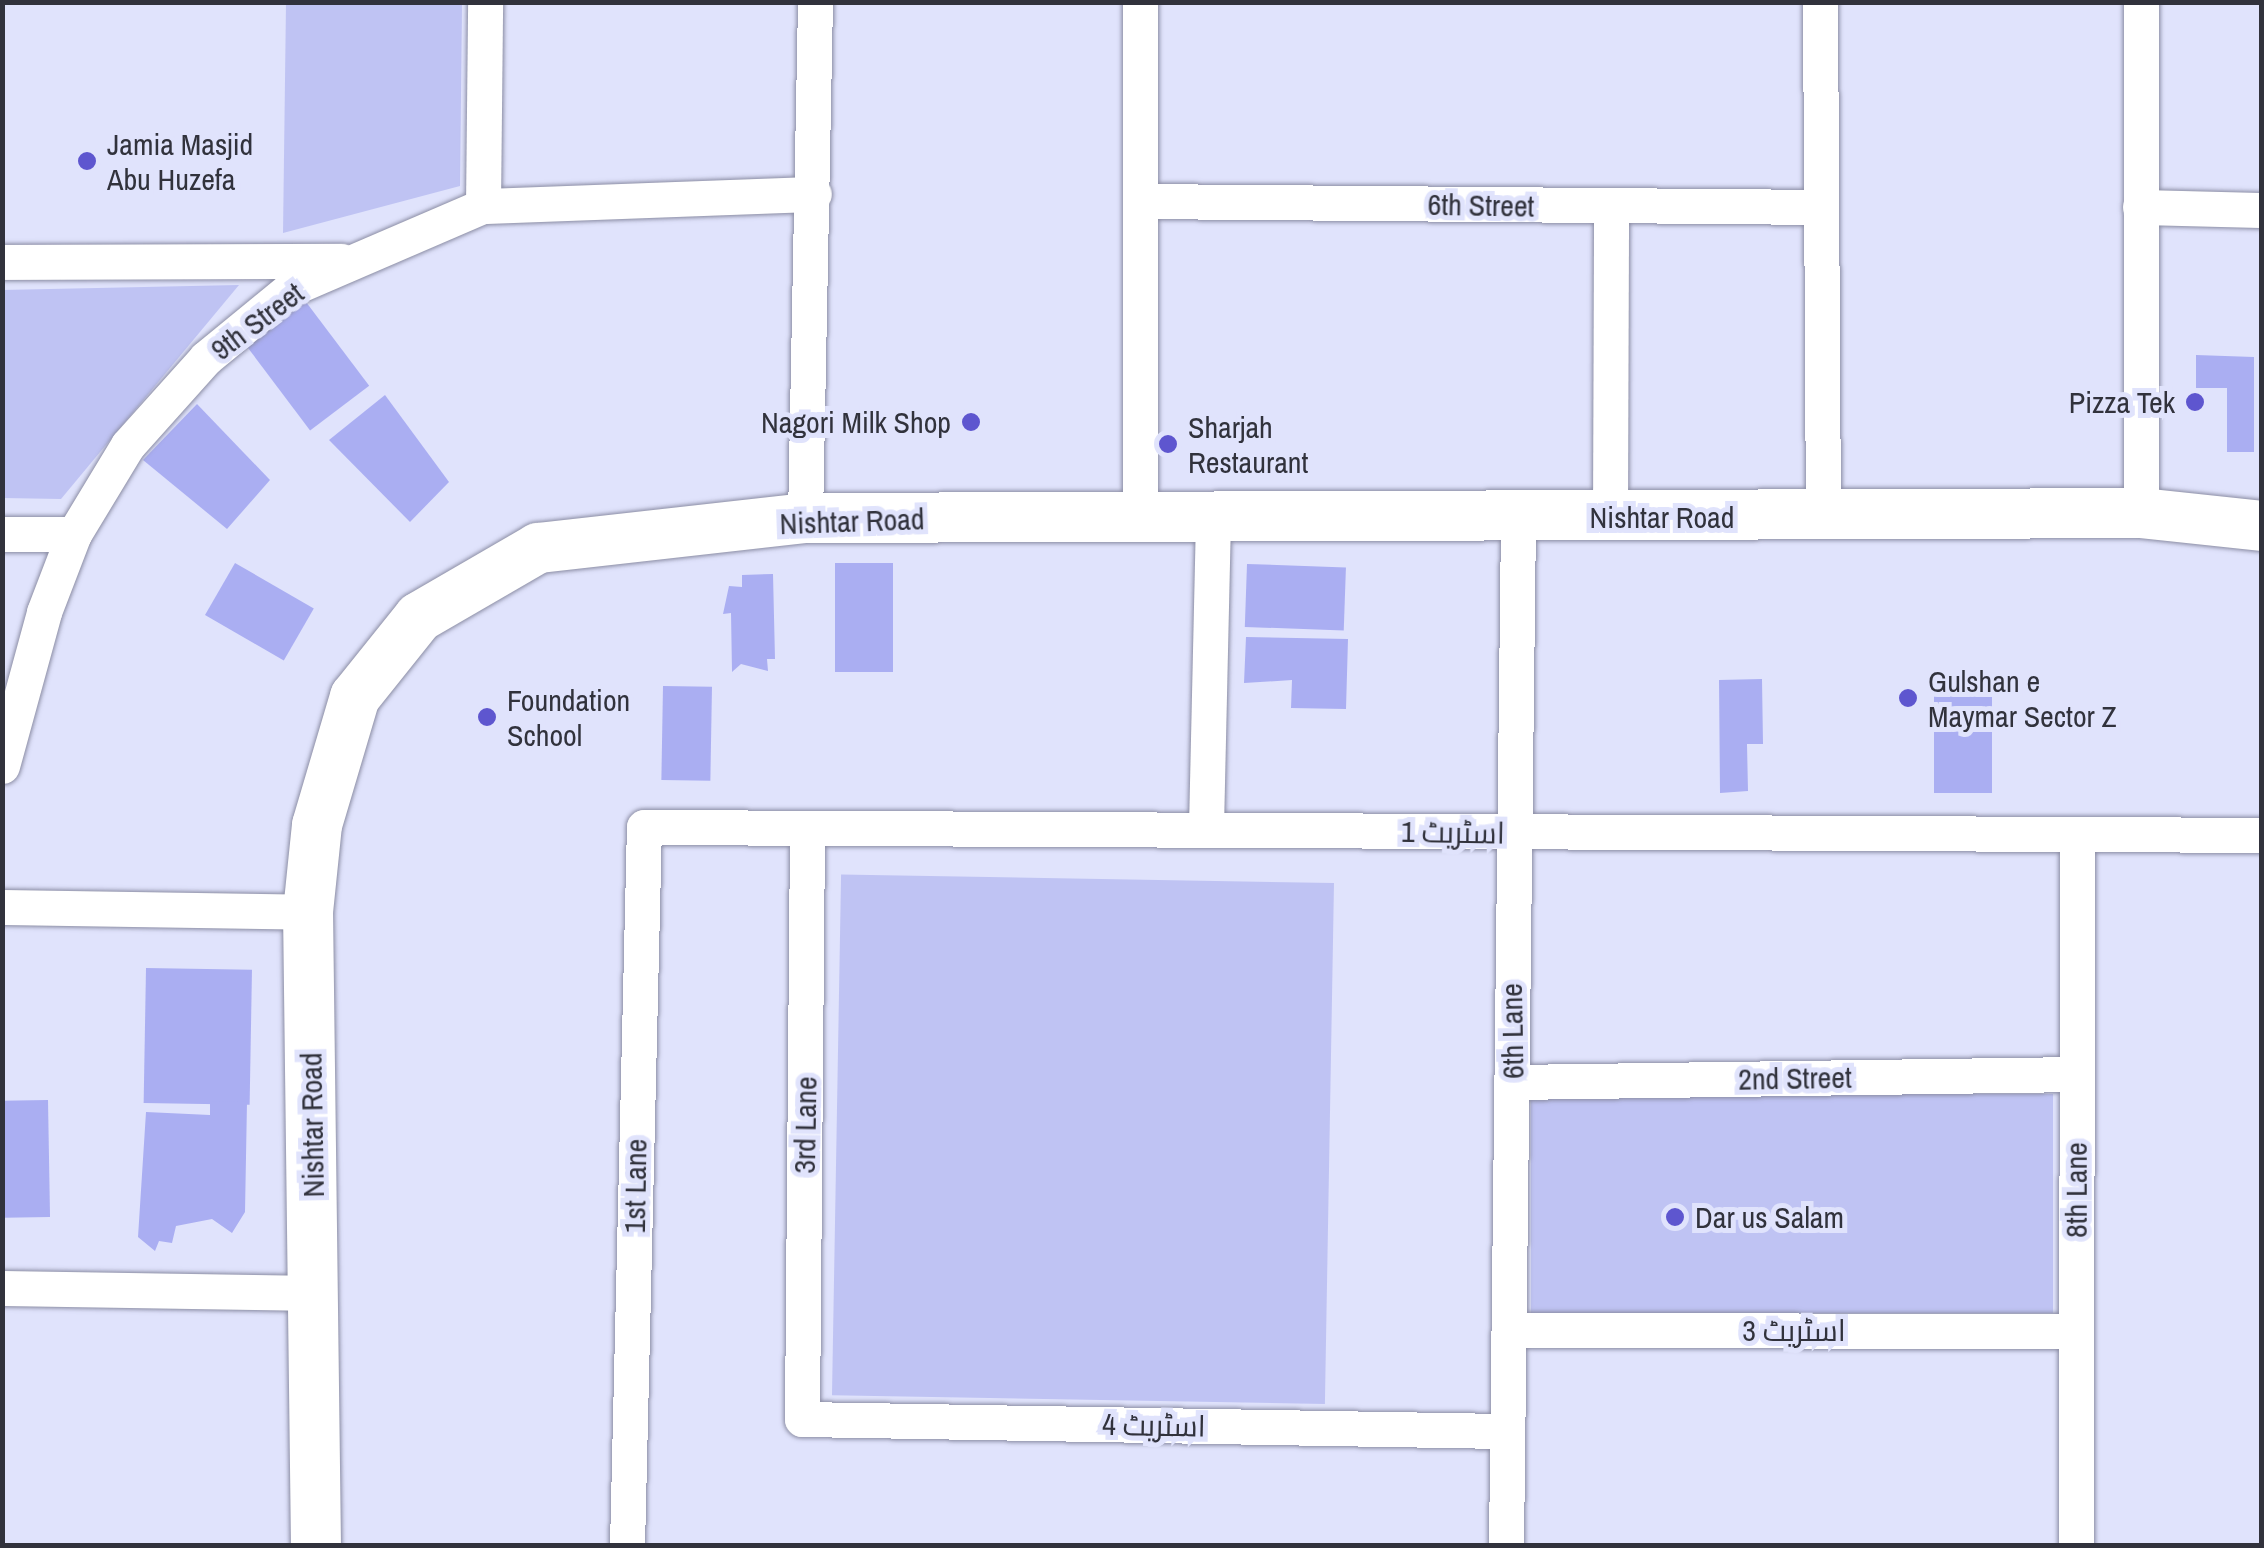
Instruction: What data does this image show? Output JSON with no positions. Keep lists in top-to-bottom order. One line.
{"streets":{"street":["6th Street","9th Street","Nishtar Road","اسٹریٹ 1","6th Lane","2nd Street","3rd Lane","1st Lane","8th Lane","اسٹریٹ 3","اسٹریٹ 4"]},"crossings":[["Nishtar Road","6th Lane"],["اسٹریٹ 1","6th Lane"],["اسٹریٹ 1","3rd Lane"],["اسٹریٹ 1","1st Lane"],["اسٹریٹ 1","8th Lane"],["6th Lane","2nd Street"],["6th Lane","اسٹریٹ 3"],["6th Lane","اسٹریٹ 4"],["2nd Street","8th Lane"],["3rd Lane","اسٹریٹ 4"],["8th Lane","اسٹریٹ 3"]],"places":["Jamia Masjid Abu Huzefa","Pizza Tek","Nagori Milk Shop","Sharjah Restaurant","Gulshan e Maymar Sector Z","Foundation School","Dar us Salam"]}
